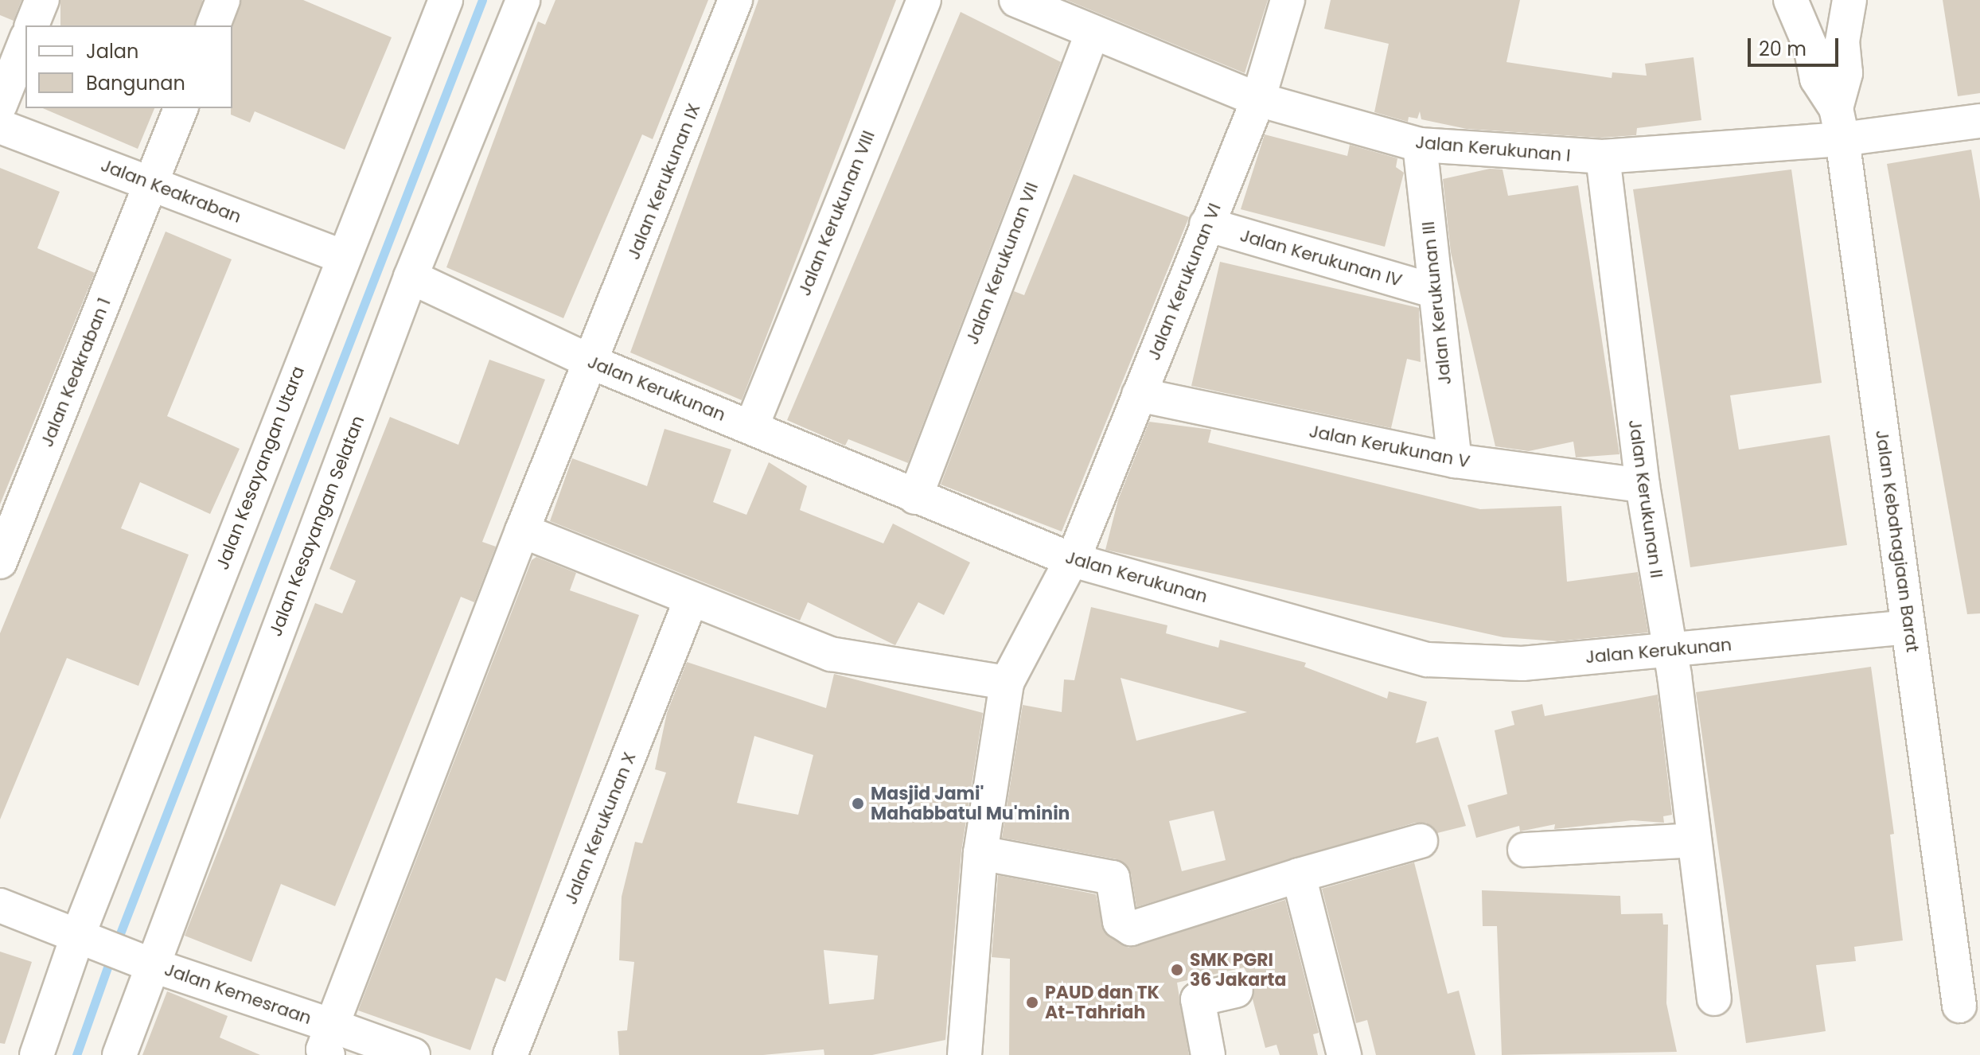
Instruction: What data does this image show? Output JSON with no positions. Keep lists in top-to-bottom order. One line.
{"streets":{"street":["Jalan Kerukunan I","Jalan Kerukunan IX","Jalan Keakraban","Jalan Kerukunan VIII","Jalan Kerukunan IV","Jalan Kerukunan VII","Jalan Kerukunan VI","Jalan Kerukunan III","Jalan Keakraban 1","Jalan Kerukunan","Jalan Kerukunan V","Jalan Kesayangan Utara","Jalan Kerukunan II","Jalan Kesayangan Selatan","Jalan Kebahagiaan Barat","Jalan Kerukunan X","Jalan Kemesraan"]},"crossings":[["Jalan Kerukunan I","Jalan Kerukunan VII"],["Jalan Kerukunan I","Jalan Kerukunan VI"],["Jalan Kerukunan I","Jalan Kerukunan III"],["Jalan Kerukunan I","Jalan Kerukunan II"],["Jalan Kerukunan I","Jalan Kebahagiaan Barat"],["Jalan Kerukunan IX","Jalan Kerukunan"],["Jalan Kerukunan IX","Jalan Kemesraan"],["Jalan Keakraban","Jalan Keakraban 1"],["Jalan Keakraban","Jalan Kesayangan Utara"],["Jalan Kerukunan VIII","Jalan Kerukunan"],["Jalan Kerukunan IV","Jalan Kerukunan VI"],["Jalan Kerukunan IV","Jalan Kerukunan III"],["Jalan Kerukunan VII","Jalan Kerukunan"],["Jalan Kerukunan VI","Jalan Kerukunan"],["Jalan Kerukunan VI","Jalan Kerukunan V"],["Jalan Kerukunan III","Jalan Kerukunan V"],["Jalan Kerukunan","Jalan Kerukunan II"],["Jalan Kerukunan","Jalan Kesayangan Selatan"],["Jalan Kerukunan","Jalan Kebahagiaan Barat"],["Jalan Kerukunan V","Jalan Kerukunan II"],["Jalan Kesayangan Selatan","Jalan Kemesraan"]],"places":["Masjid Jami' Mahabbatul Mu'minin","SMK PGRI 36 Jakarta","PAUD dan TK At-Tahriah"],"legend":["Jalan","Bangunan"],"scale_bar":"20 m"}
